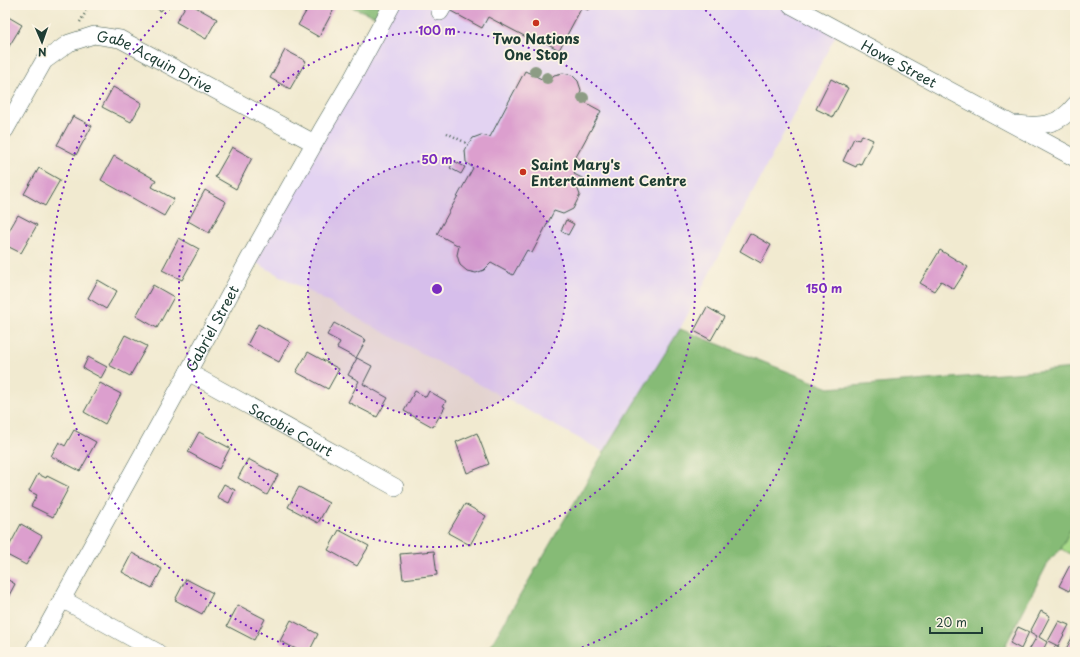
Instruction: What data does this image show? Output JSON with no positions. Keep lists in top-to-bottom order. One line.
{"streets":{"street":["Gabe Acquin Drive","Howe Street","Gabriel Street","Sacobie Court"]},"crossings":[["Gabe Acquin Drive","Gabriel Street"],["Gabriel Street","Sacobie Court"]],"places":["Two Nations One Stop","Saint Mary's Entertainment Centre"],"scale_bar":"20 m","north":"bottom","rings":["100 m","50 m","150 m"]}
